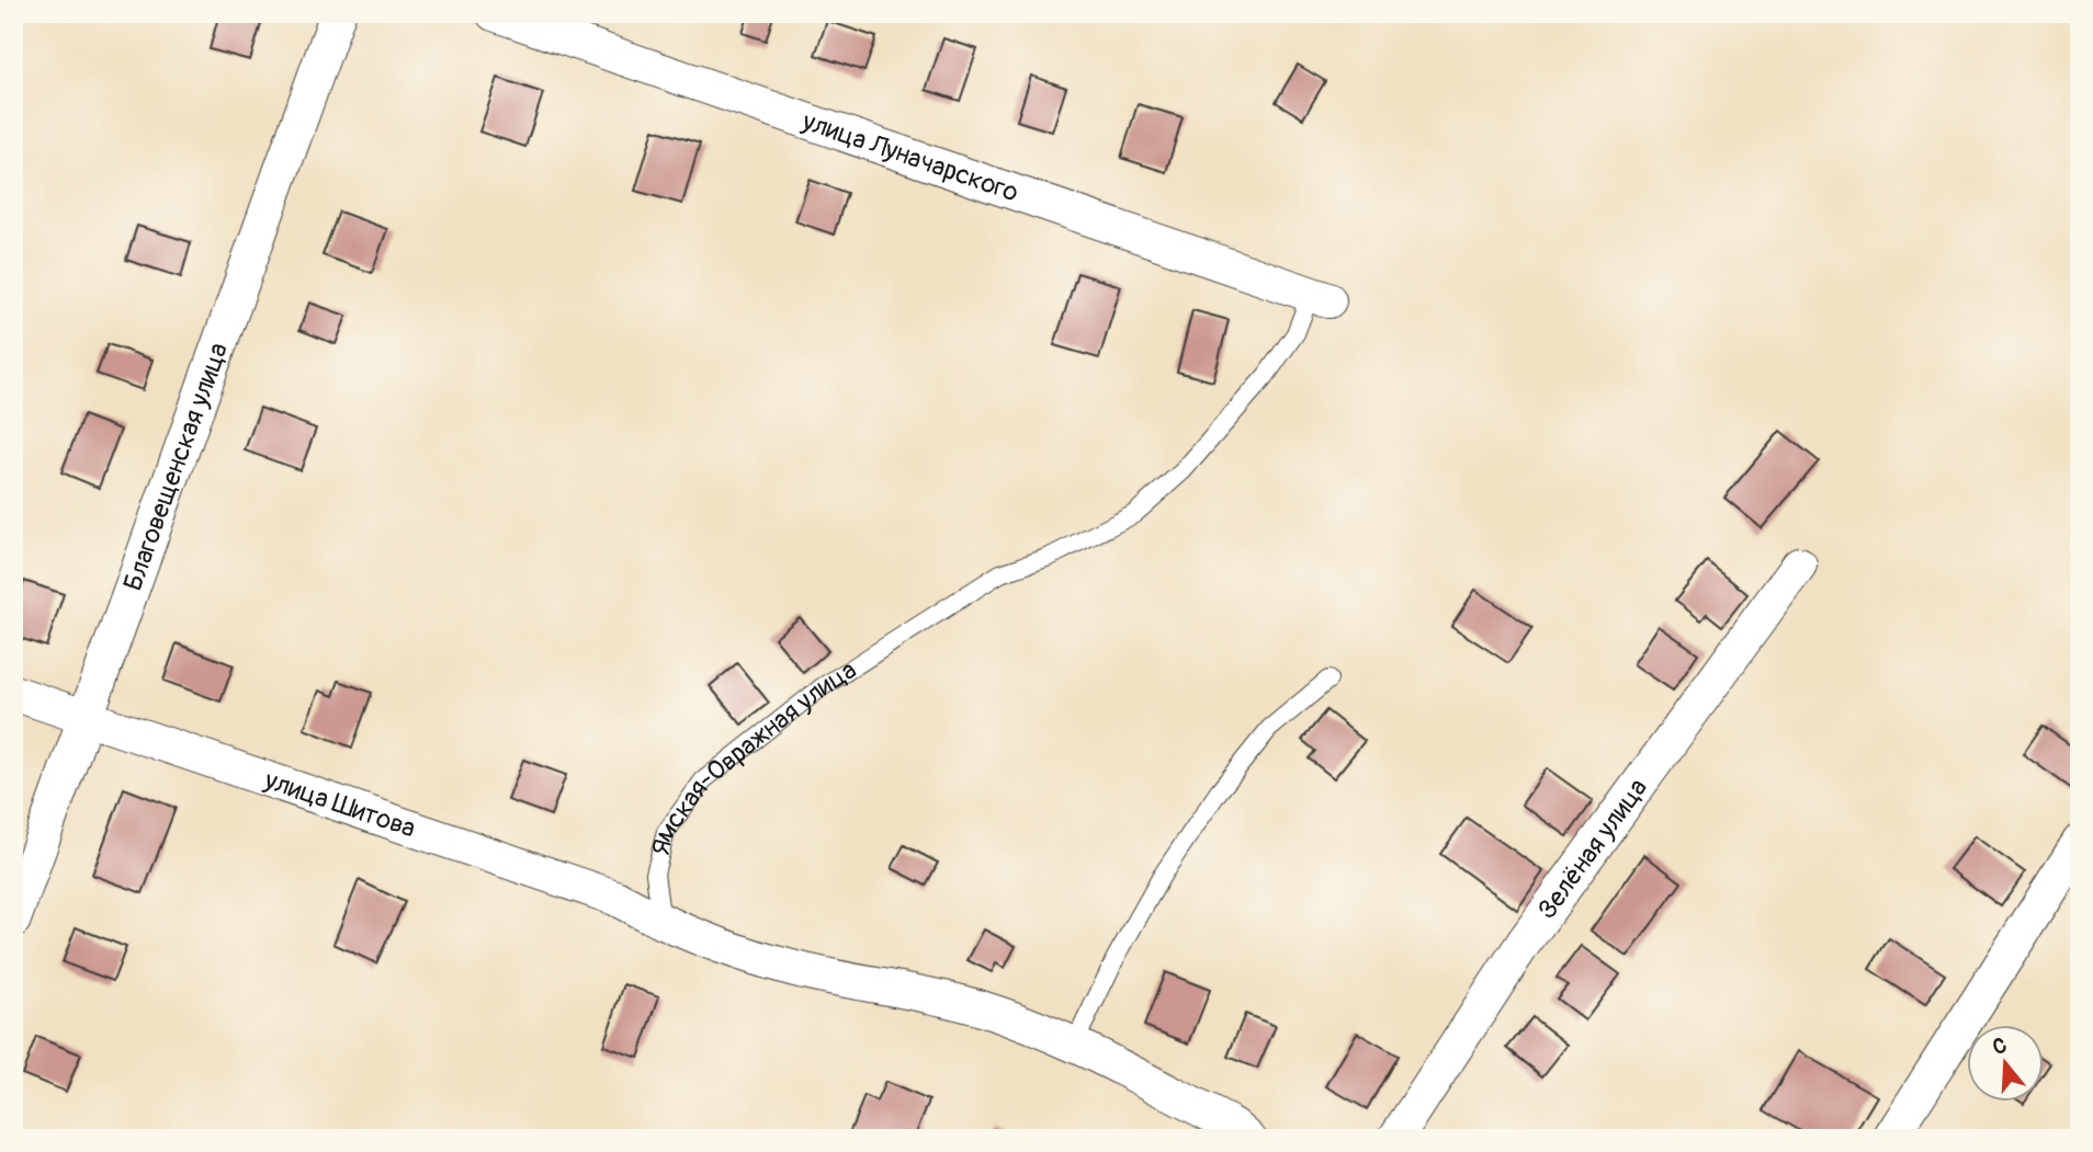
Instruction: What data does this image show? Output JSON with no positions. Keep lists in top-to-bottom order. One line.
{"streets":{"street":["улица Луначарского","Благовещенская улица","улица Шитова","Зелёная улица"],"lane":["Ямская-Овражная улица"]},"crossings":[["улица Луначарского","Ямская-Овражная улица"],["Благовещенская улица","улица Шитова"],["Ямская-Овражная улица","улица Шитова"]],"north":"top"}
